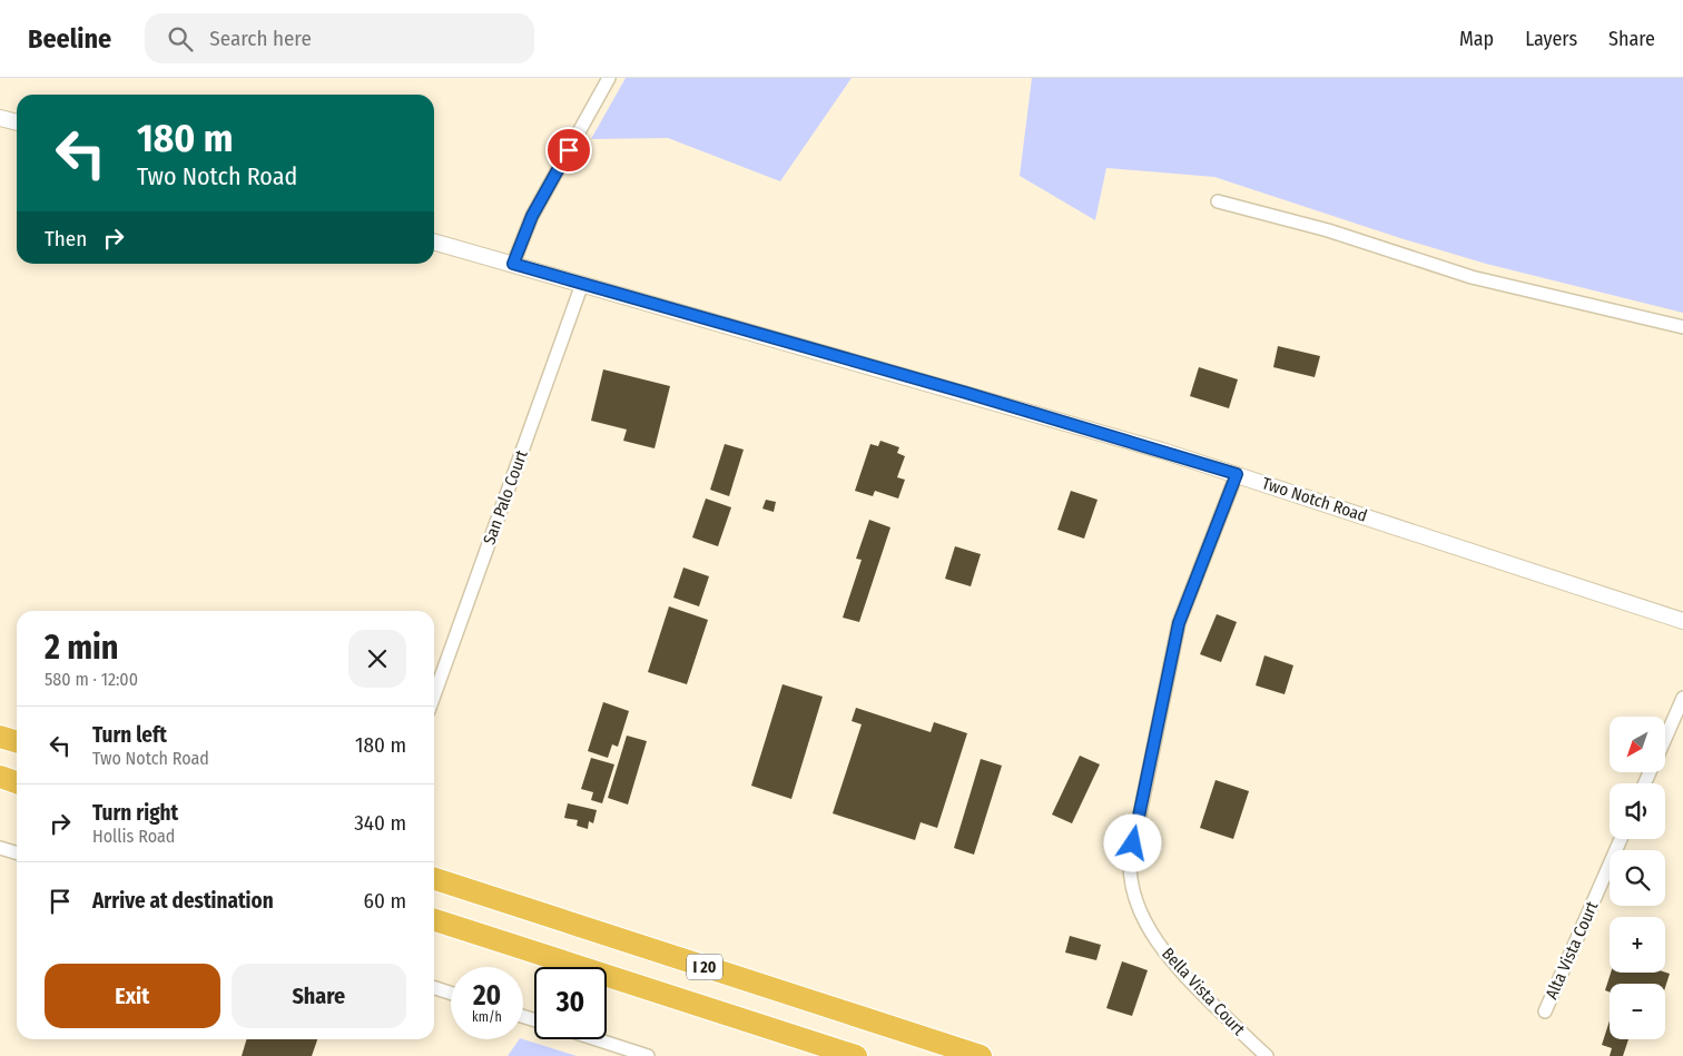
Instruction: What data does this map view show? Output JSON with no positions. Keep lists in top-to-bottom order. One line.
{"streets":{"highway":["I 20"],"street":["San Palo Court","Two Notch Road","Alta Vista Court","Bella Vista Court"]},"crossings":[["San Palo Court","Two Notch Road"],["Two Notch Road","Bella Vista Court"]],"north":"bottom left","page":{"header":"Beeline","search":"Search here","nav":["Map","Layers","Share"],"turn":["180 m","Two Notch Road"],"then":"Then","heading":["2 min","580 m · 12:00"],"list":[{"name":"Turn left","note":"Two Notch Road","value":"180 m"},{"name":"Turn right","note":"Hollis Road","value":"340 m"},{"name":"Arrive at destination","value":"60 m"}],"map_buttons":["+","−"],"buttons":["Exit","Share"],"speed":"20 km/h","limit":"30"}}
